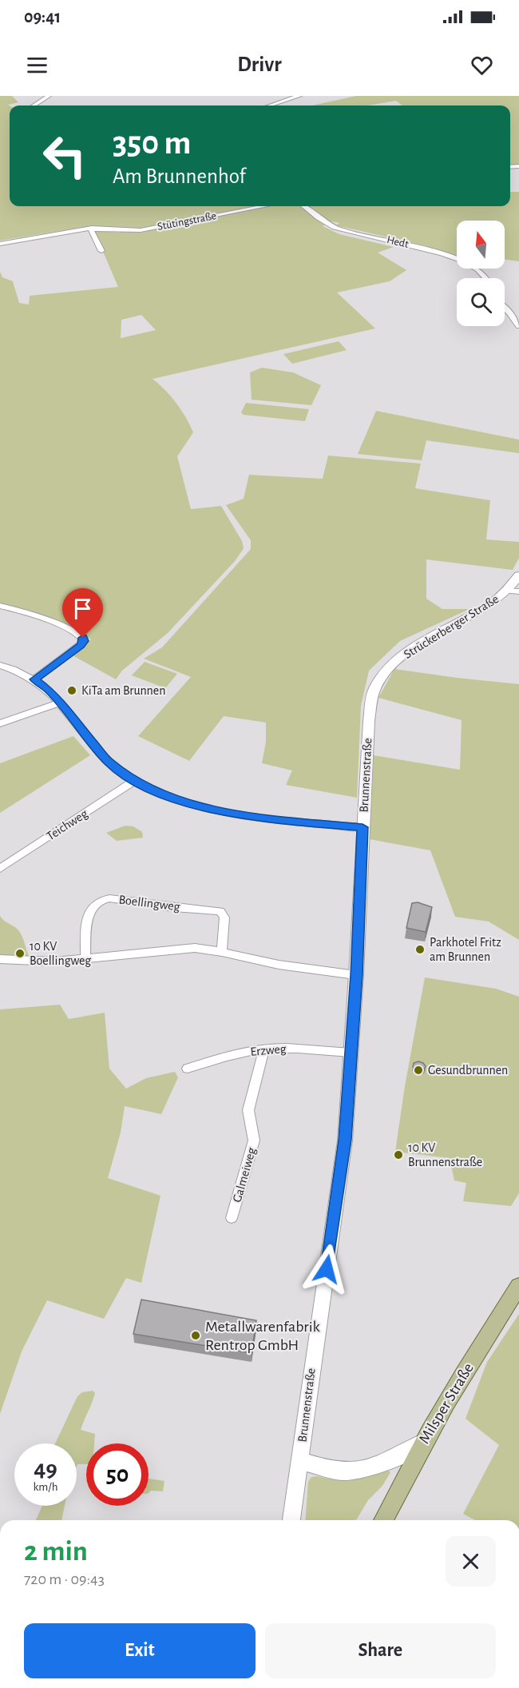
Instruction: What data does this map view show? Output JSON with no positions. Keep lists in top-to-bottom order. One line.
{"streets":{"main road":["Strückerberger Straße","Brunnenstraße","Milsper Straße"],"street":["Stütingstraße","Hedt","Teichweg","Boellingweg","Erzweg","Galmeiweg"]},"crossings":[["Strückerberger Straße","Brunnenstraße"],["Brunnenstraße","Erzweg"],["Erzweg","Galmeiweg"]],"places":["KiTa am Brunnen","Parkhotel Fritz am Brunnen","10 KV Boellingweg","Gesundbrunnen","10 KV Brunnenstraße","Metallwarenfabrik Rentrop GmbH"],"north":"top","page":{"status":"09:41","header":"Drivr","turn":["350 m","Am Brunnenhof"],"speed":"49 km/h","limit":"50","heading":["2 min","720 m · 09:43"],"buttons":["Exit","Share"]}}
